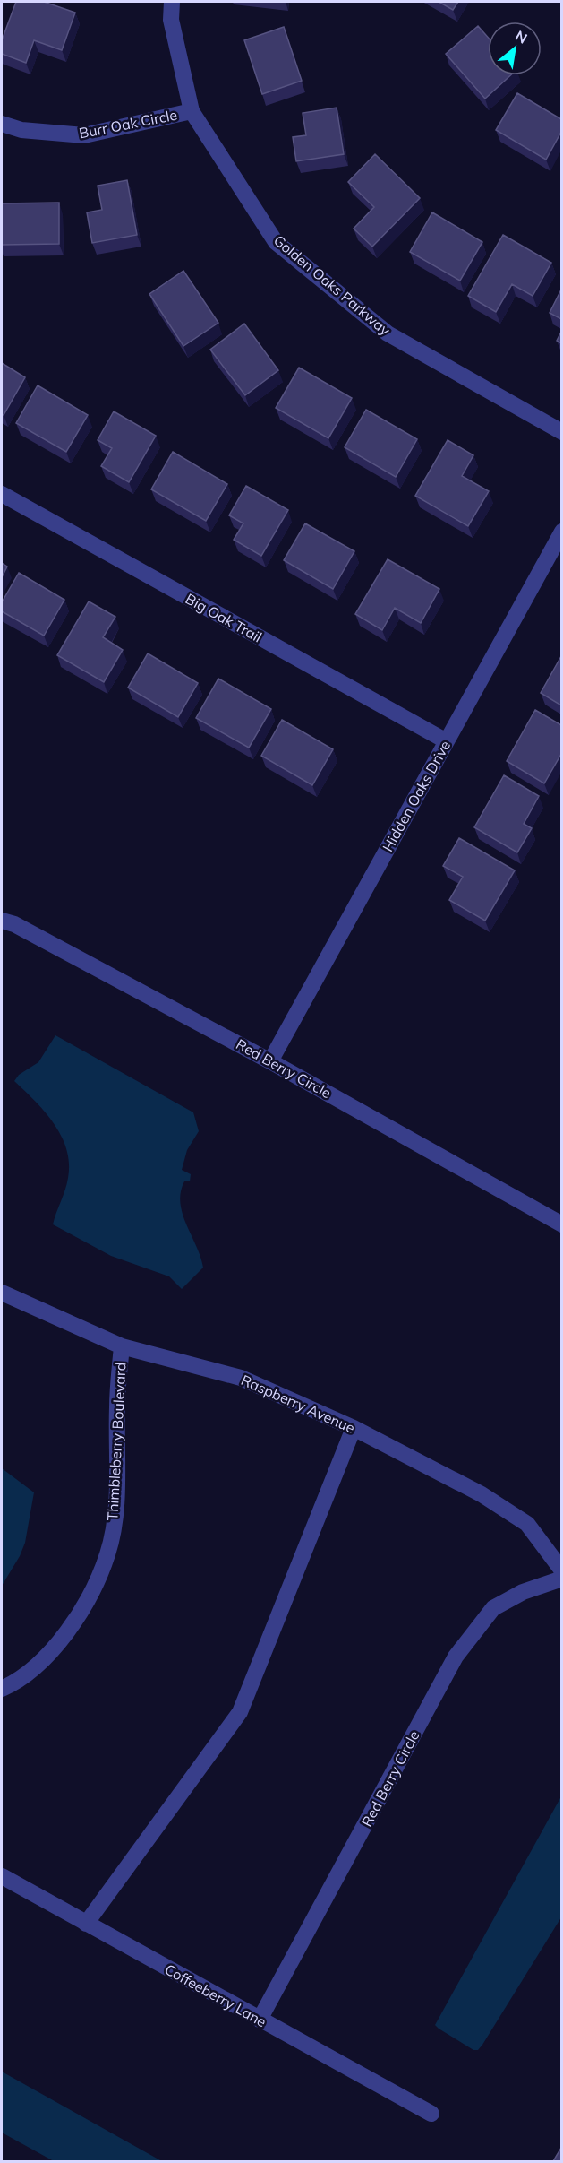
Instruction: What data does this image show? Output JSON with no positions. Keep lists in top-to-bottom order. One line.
{"streets":{"street":["Burr Oak Circle","Golden Oaks Parkway","Big Oak Trail","Hidden Oaks Drive","Red Berry Circle","Raspberry Avenue","Thimbleberry Boulevard","Coffeeberry Lane"]},"crossings":[["Burr Oak Circle","Golden Oaks Parkway"],["Big Oak Trail","Hidden Oaks Drive"],["Hidden Oaks Drive","Red Berry Circle"],["Red Berry Circle","Coffeeberry Lane"],["Raspberry Avenue","Thimbleberry Boulevard"]],"north":"top right"}
